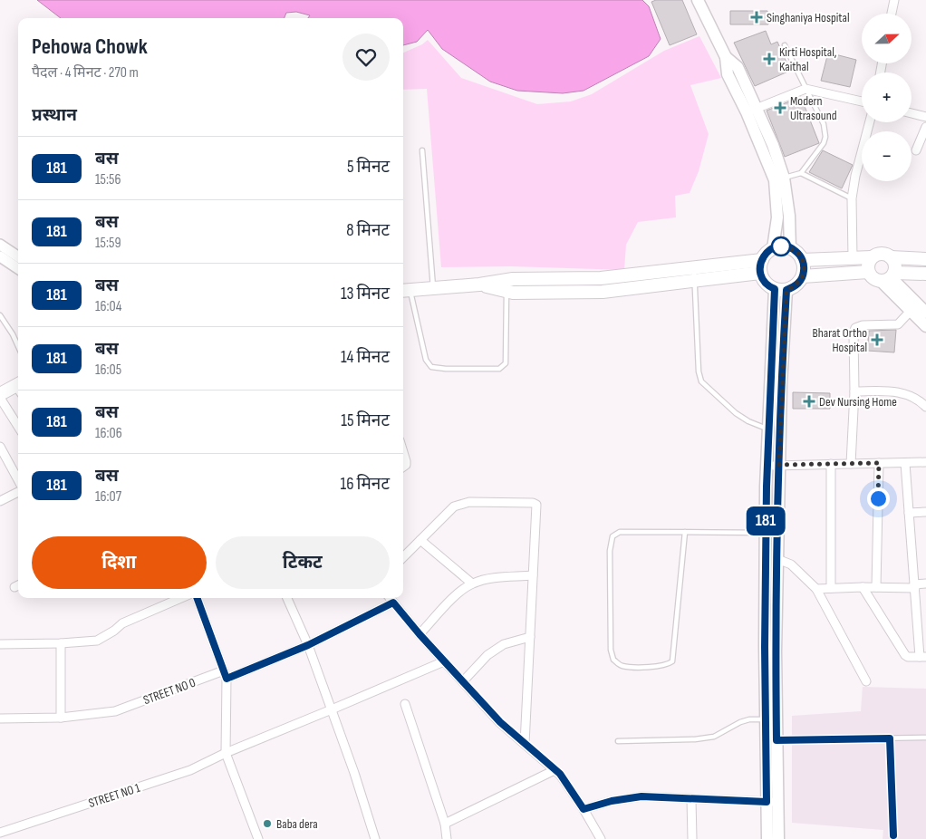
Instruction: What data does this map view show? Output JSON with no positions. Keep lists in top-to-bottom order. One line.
{"streets":{"street":["STREET NO 0","STREET NO 1"]},"places":{"health":["Singhaniya Hospital","Kirti Hospital, Kaithal","Modern Ultrasound","Bharat Ortho Hospital","Dev Nursing Home"],"other":["Baba dera"]},"lines":["bus line 181"],"north":"right","page":{"on_map":"181","map_buttons":["+","−"],"heading":[["Pehowa Chowk","पैदल · 4 मिनट · 270 m"],"प्रस्थान"],"list":[{"mark":"181","name":"बस","note":"15:56","value":"5 मिनट"},{"mark":"181","name":"बस","note":"15:59","value":"8 मिनट"},{"mark":"181","name":"बस","note":"16:04","value":"13 मिनट"},{"mark":"181","name":"बस","note":"16:05","value":"14 मिनट"},{"mark":"181","name":"बस","note":"16:06","value":"15 मिनट"},{"mark":"181","name":"बस","note":"16:07","value":"16 मिनट"}],"buttons":["दिशा","टिकट"]}}
